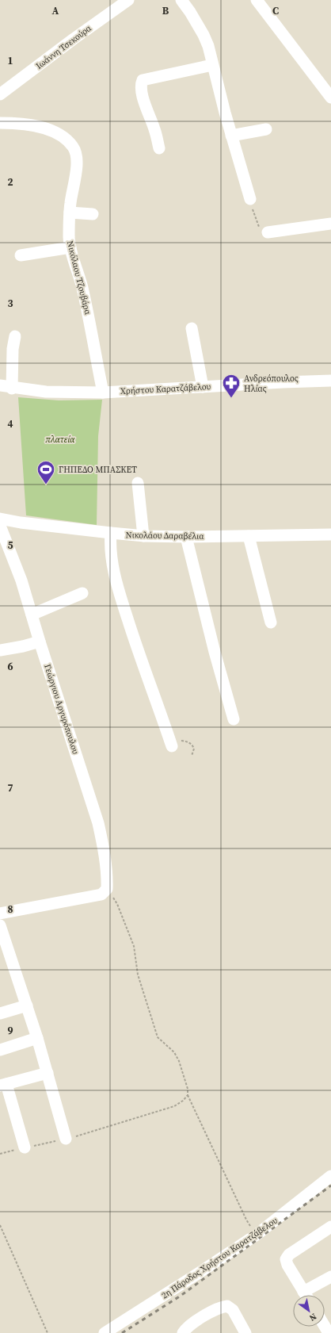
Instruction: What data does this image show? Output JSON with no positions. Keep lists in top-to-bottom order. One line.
{"streets":{"street":["Ιωάννη Τσεκούρα","Νικόλαου Τζουβάρα","Χρήστου Καρατζάβελου","Νικολάου Δαραβέλια","Γεώργιου Αργυρόπουλου","2η Πάροδος Χρήστου Καρατζάβελου"]},"crossings":[["Νικόλαου Τζουβάρα","Χρήστου Καρατζάβελου"]],"parks":["πλατεία"],"places":{"pharmacy":["Ανδρεόπουλος Ηλίας"],"sports":["ΓΗΠΕΔΟ ΜΠΑΣΚΕΤ"]},"north":"bottom right","grid":{"columns":["A","B","C"],"rows":["1","2","3","4","5","6","7","8","9"]}}
